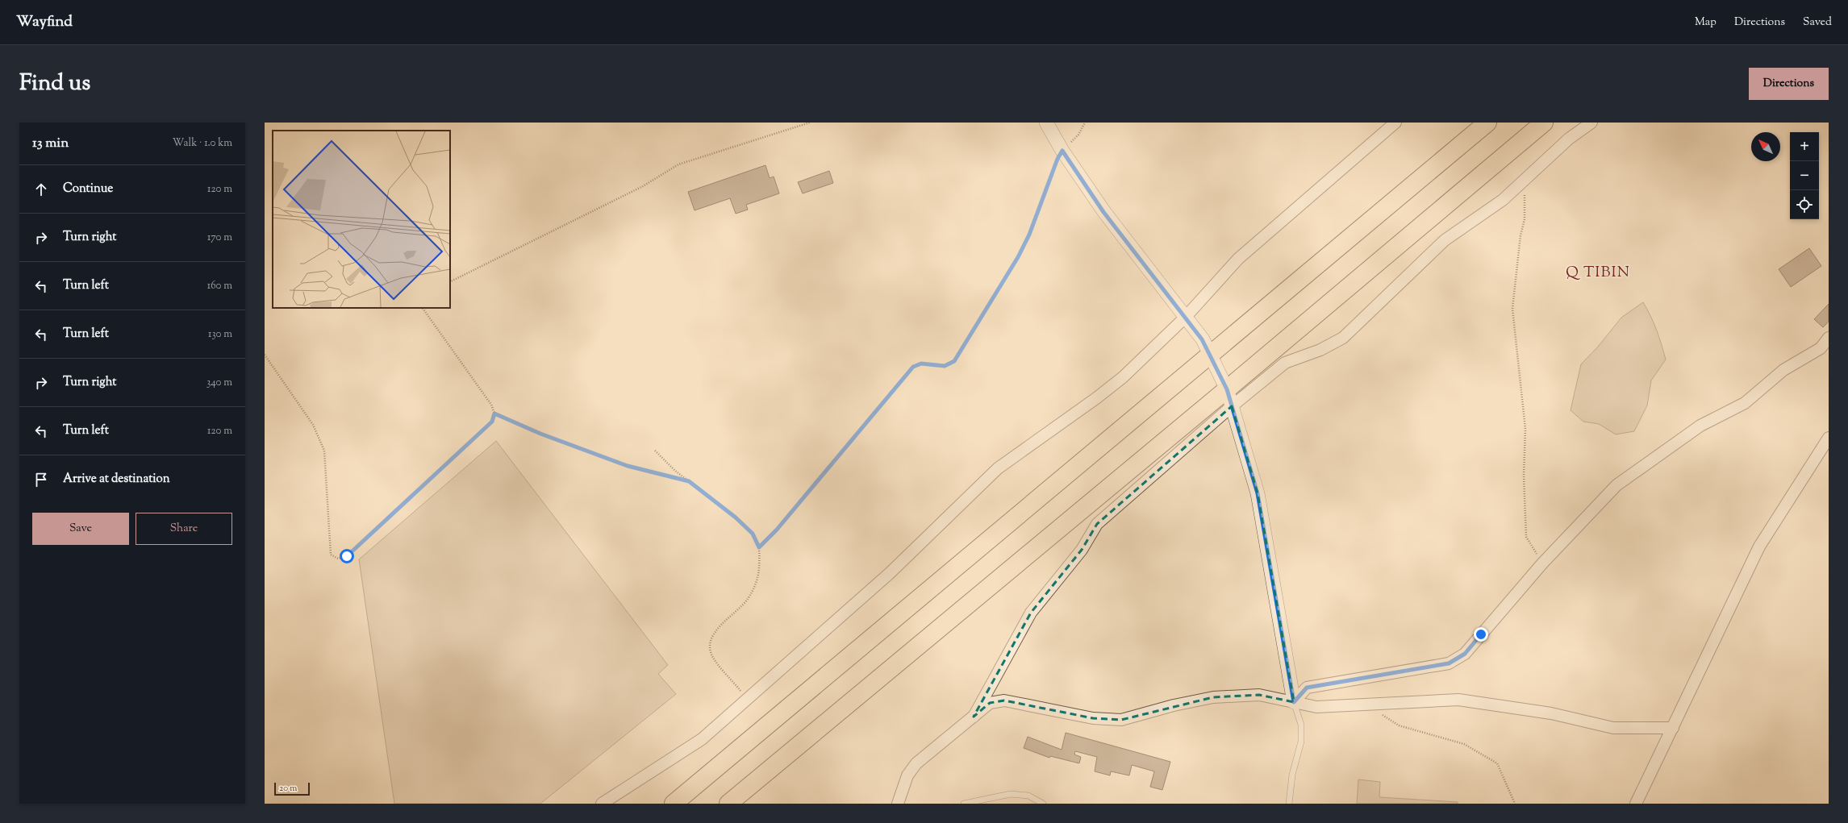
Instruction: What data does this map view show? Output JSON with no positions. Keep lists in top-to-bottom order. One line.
{"districts":["Q TIBIN"],"scale_bar":"20 m","north":"top left","page":{"header":"Wayfind","nav":["Map","Directions","Saved"],"title":"Find us","buttons":["Directions",["Save","Share"]],"heading":["13 min","Walk · 1.0 km"],"map_buttons":["+","−"],"list":[["Continue","120 m"],["Turn right","170 m"],["Turn left","160 m"],["Turn left","130 m"],["Turn right","340 m"],["Turn left","120 m"],"Arrive at destination"],"scale":"20 m"}}
